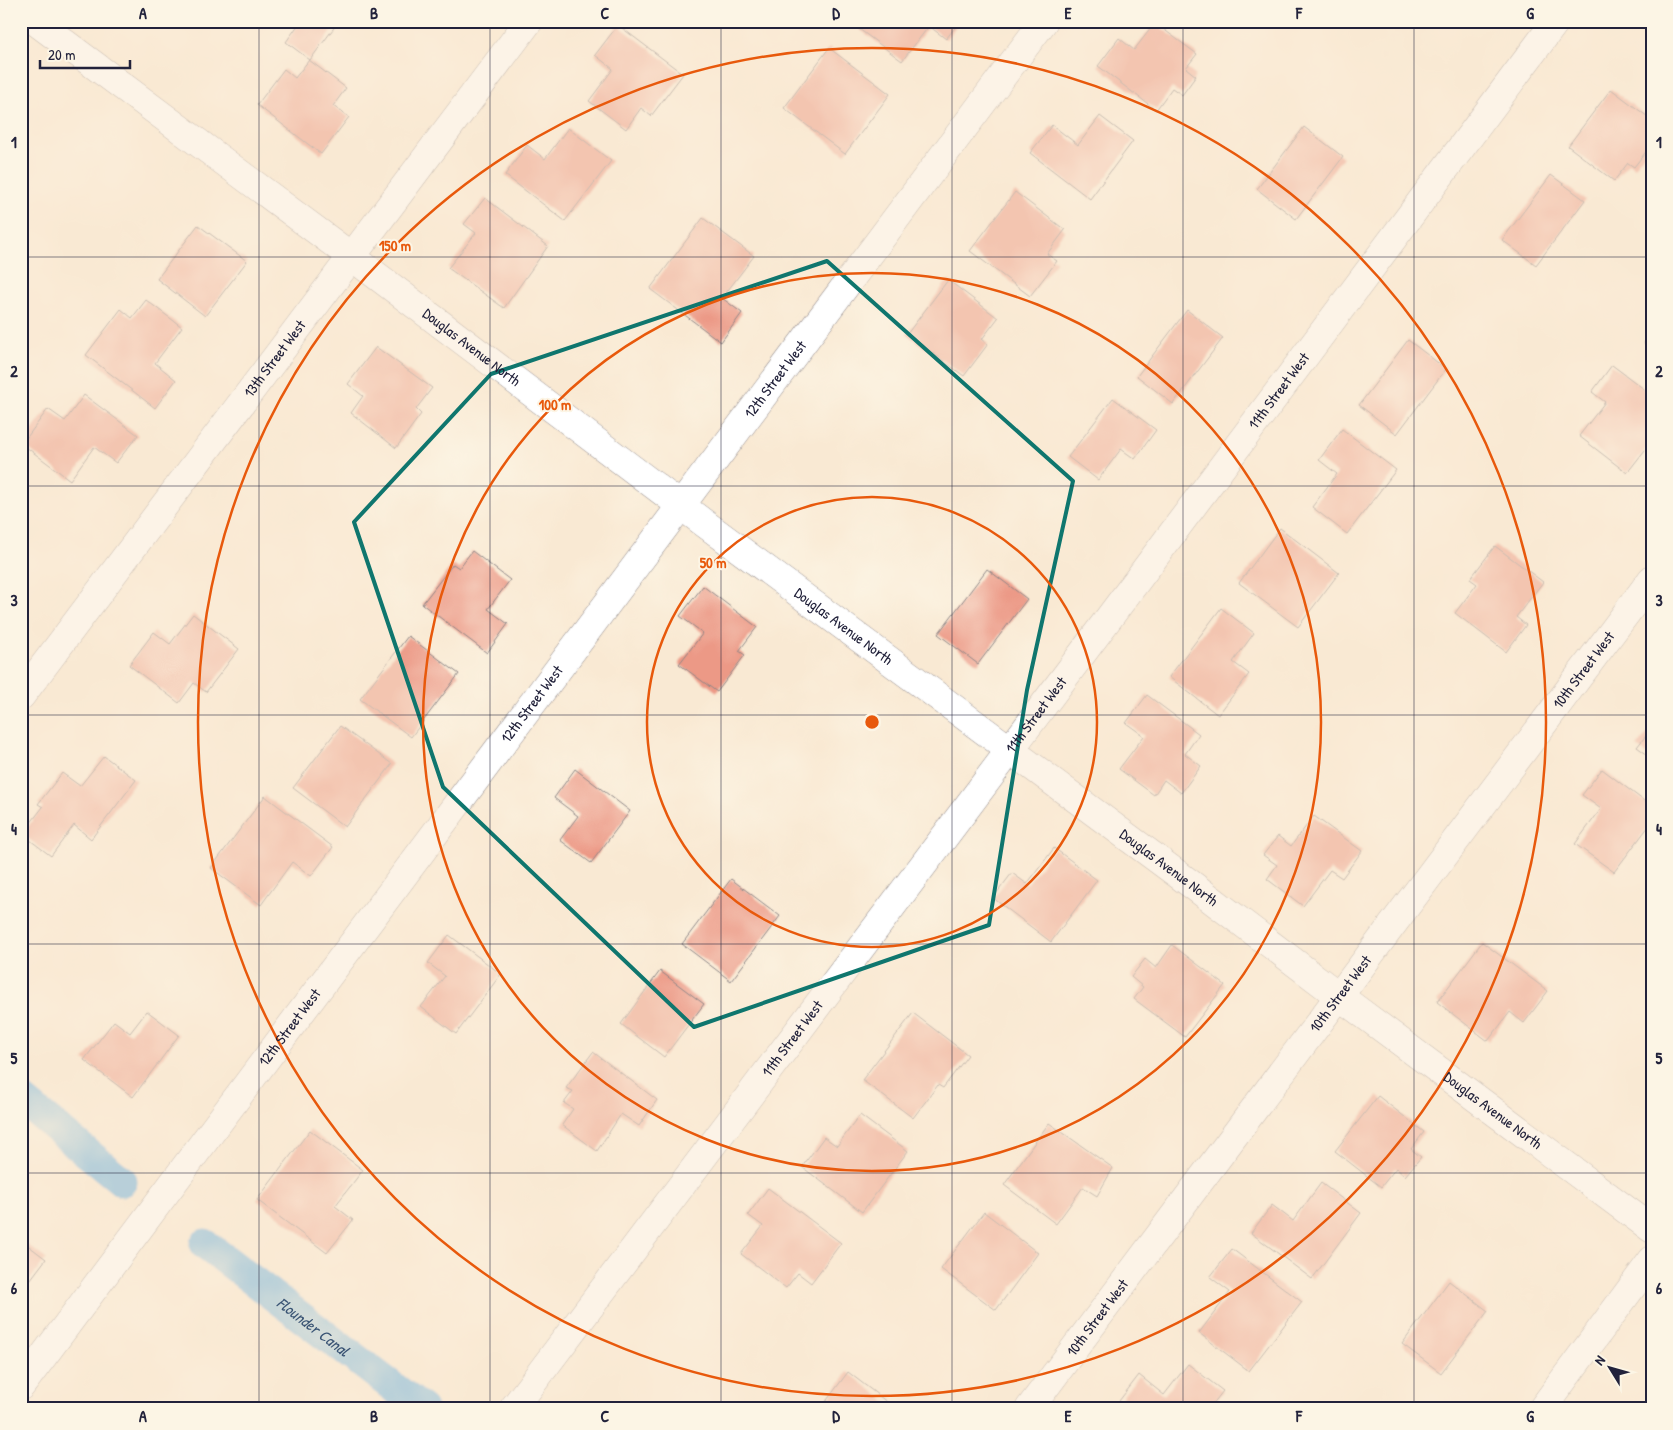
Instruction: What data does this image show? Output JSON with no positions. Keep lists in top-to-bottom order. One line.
{"streets":{"street":["Douglas Avenue North","13th Street West","12th Street West","11th Street West","10th Street West"]},"crossings":[["Douglas Avenue North","13th Street West"],["Douglas Avenue North","12th Street West"],["Douglas Avenue North","11th Street West"],["Douglas Avenue North","10th Street West"]],"water":["Flounder Canal"],"scale_bar":"20 m","north":"top left","grid":{"columns":["A","B","C","D","E","F","G"],"rows":["1","2","3","4","5","6"]},"rings":["150 m","100 m","50 m"]}
